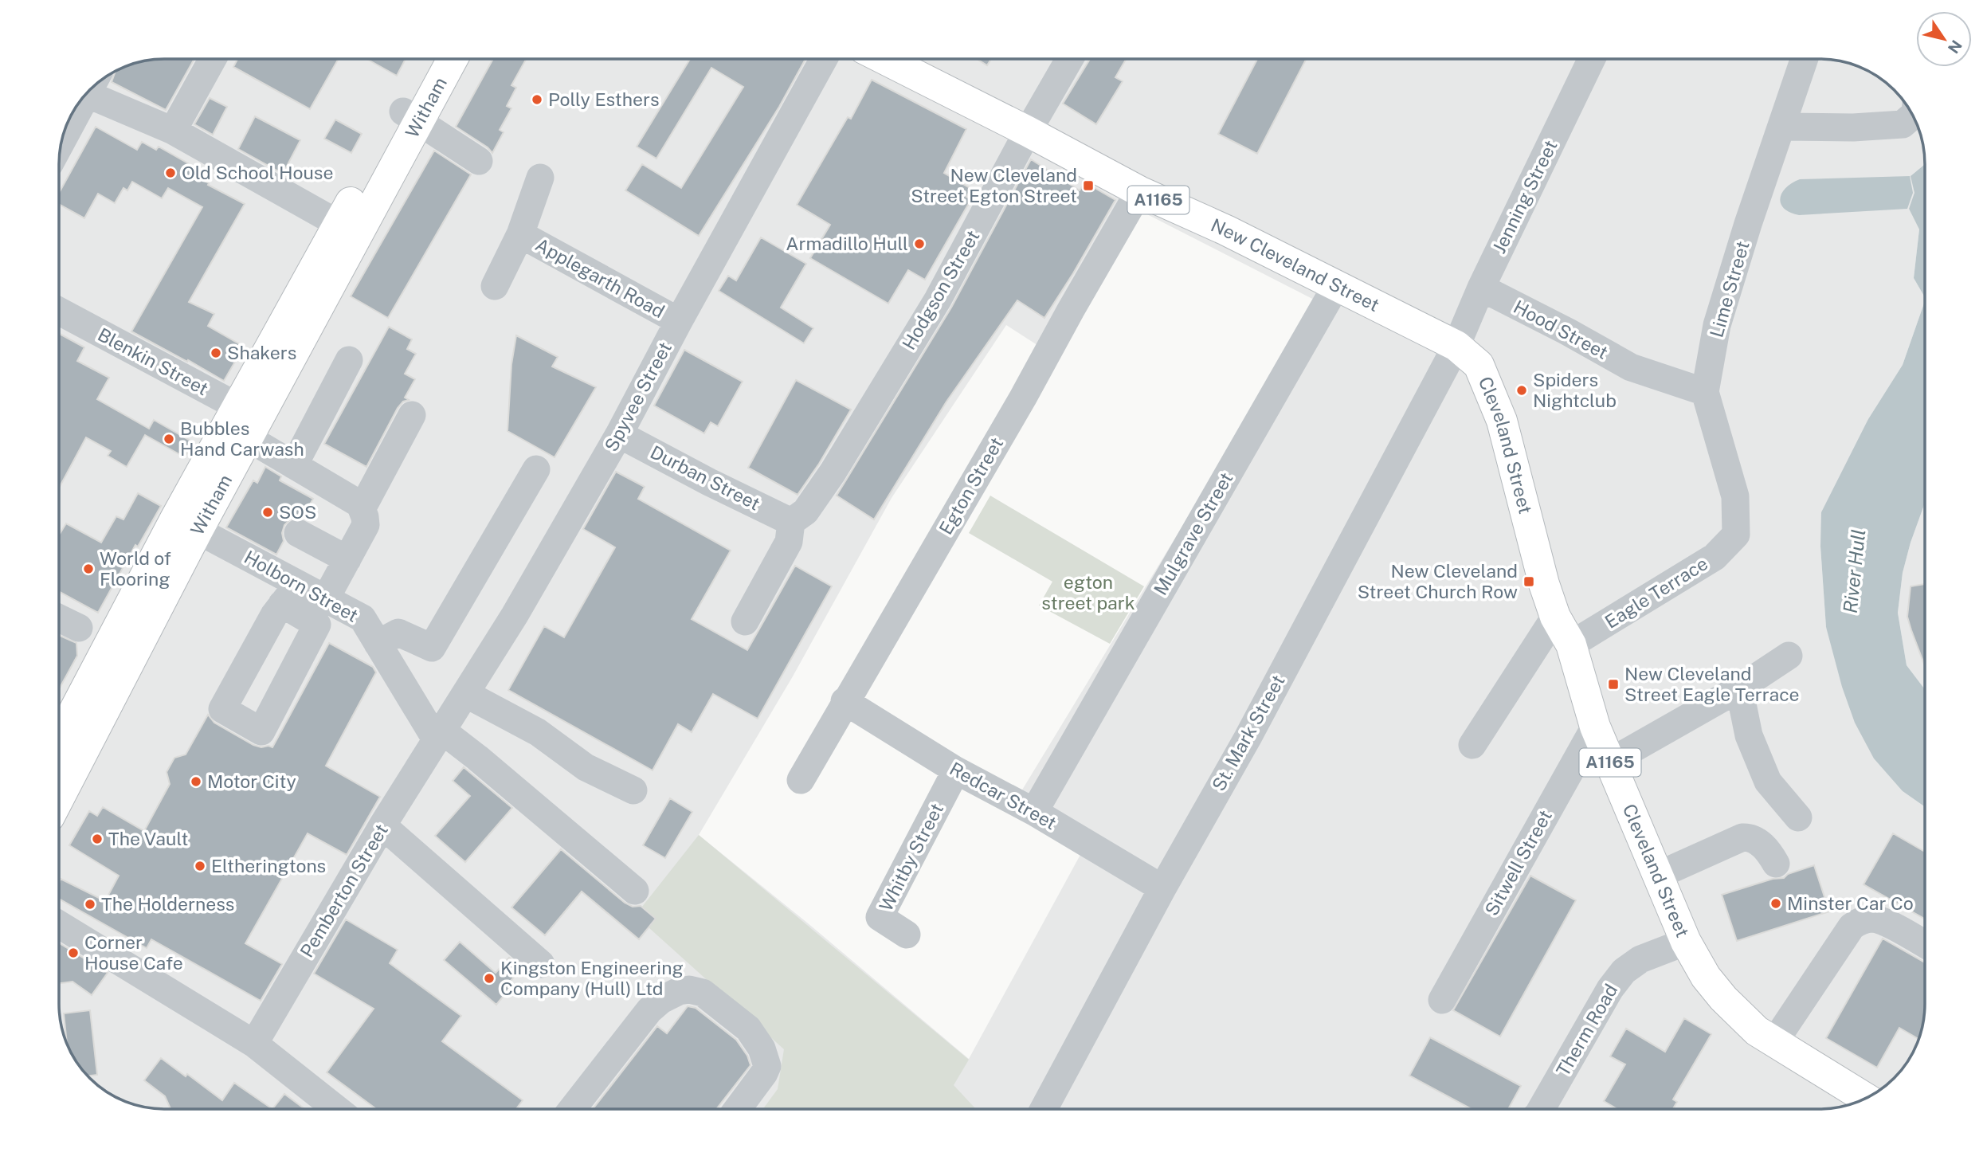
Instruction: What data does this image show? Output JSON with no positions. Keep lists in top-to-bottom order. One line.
{"streets":{"main road":["Witham","A1165","New Cleveland Street","Cleveland Street"],"street":["Jenning Street","Applegarth Road","Lime Street","Hodgson Street","Hood Street","Blenkin Street","Spyvee Street","Durban Street","Egton Street","Mulgrave Street","Holborn Street","Eagle Terrace","St. Mark Street","Redcar Street","Whitby Street","Sitwell Street","Pemberton Street","Therm Road"]},"crossings":[["Witham","Blenkin Street"],["Witham","Holborn Street"],["Jenning Street","New Cleveland Street"],["Jenning Street","Hood Street"],["Jenning Street","Cleveland Street"],["Jenning Street","St. Mark Street"],["New Cleveland Street","Hodgson Street"],["New Cleveland Street","Cleveland Street"],["New Cleveland Street","Egton Street"],["New Cleveland Street","Mulgrave Street"],["New Cleveland Street","St. Mark Street"],["Applegarth Road","Spyvee Street"],["Lime Street","Hood Street"],["Lime Street","Eagle Terrace"],["Hodgson Street","Durban Street"],["Spyvee Street","Durban Street"],["Spyvee Street","Holborn Street"],["Spyvee Street","Pemberton Street"],["Cleveland Street","Eagle Terrace"],["Cleveland Street","St. Mark Street"],["Cleveland Street","Sitwell Street"],["Cleveland Street","Therm Road"],["Egton Street","Redcar Street"],["Mulgrave Street","Redcar Street"],["Holborn Street","Pemberton Street"],["St. Mark Street","Redcar Street"],["Redcar Street","Whitby Street"]],"water":["River Hull"],"parks":["egton street park"],"places":{"other":["Polly Esthers","Old School House","Armadillo Hull","Shakers","Spiders Nightclub","Bubbles Hand Carwash","SOS","World of Flooring","Motor City","The Vault","Eltheringtons","Minster Car Co","The Holderness","Corner House Cafe","Kingston Engineering Company (Hull) Ltd"],"transit":["New Cleveland Street Egton Street","New Cleveland Street Church Row","New Cleveland Street Eagle Terrace"]},"north":"bottom right"}
